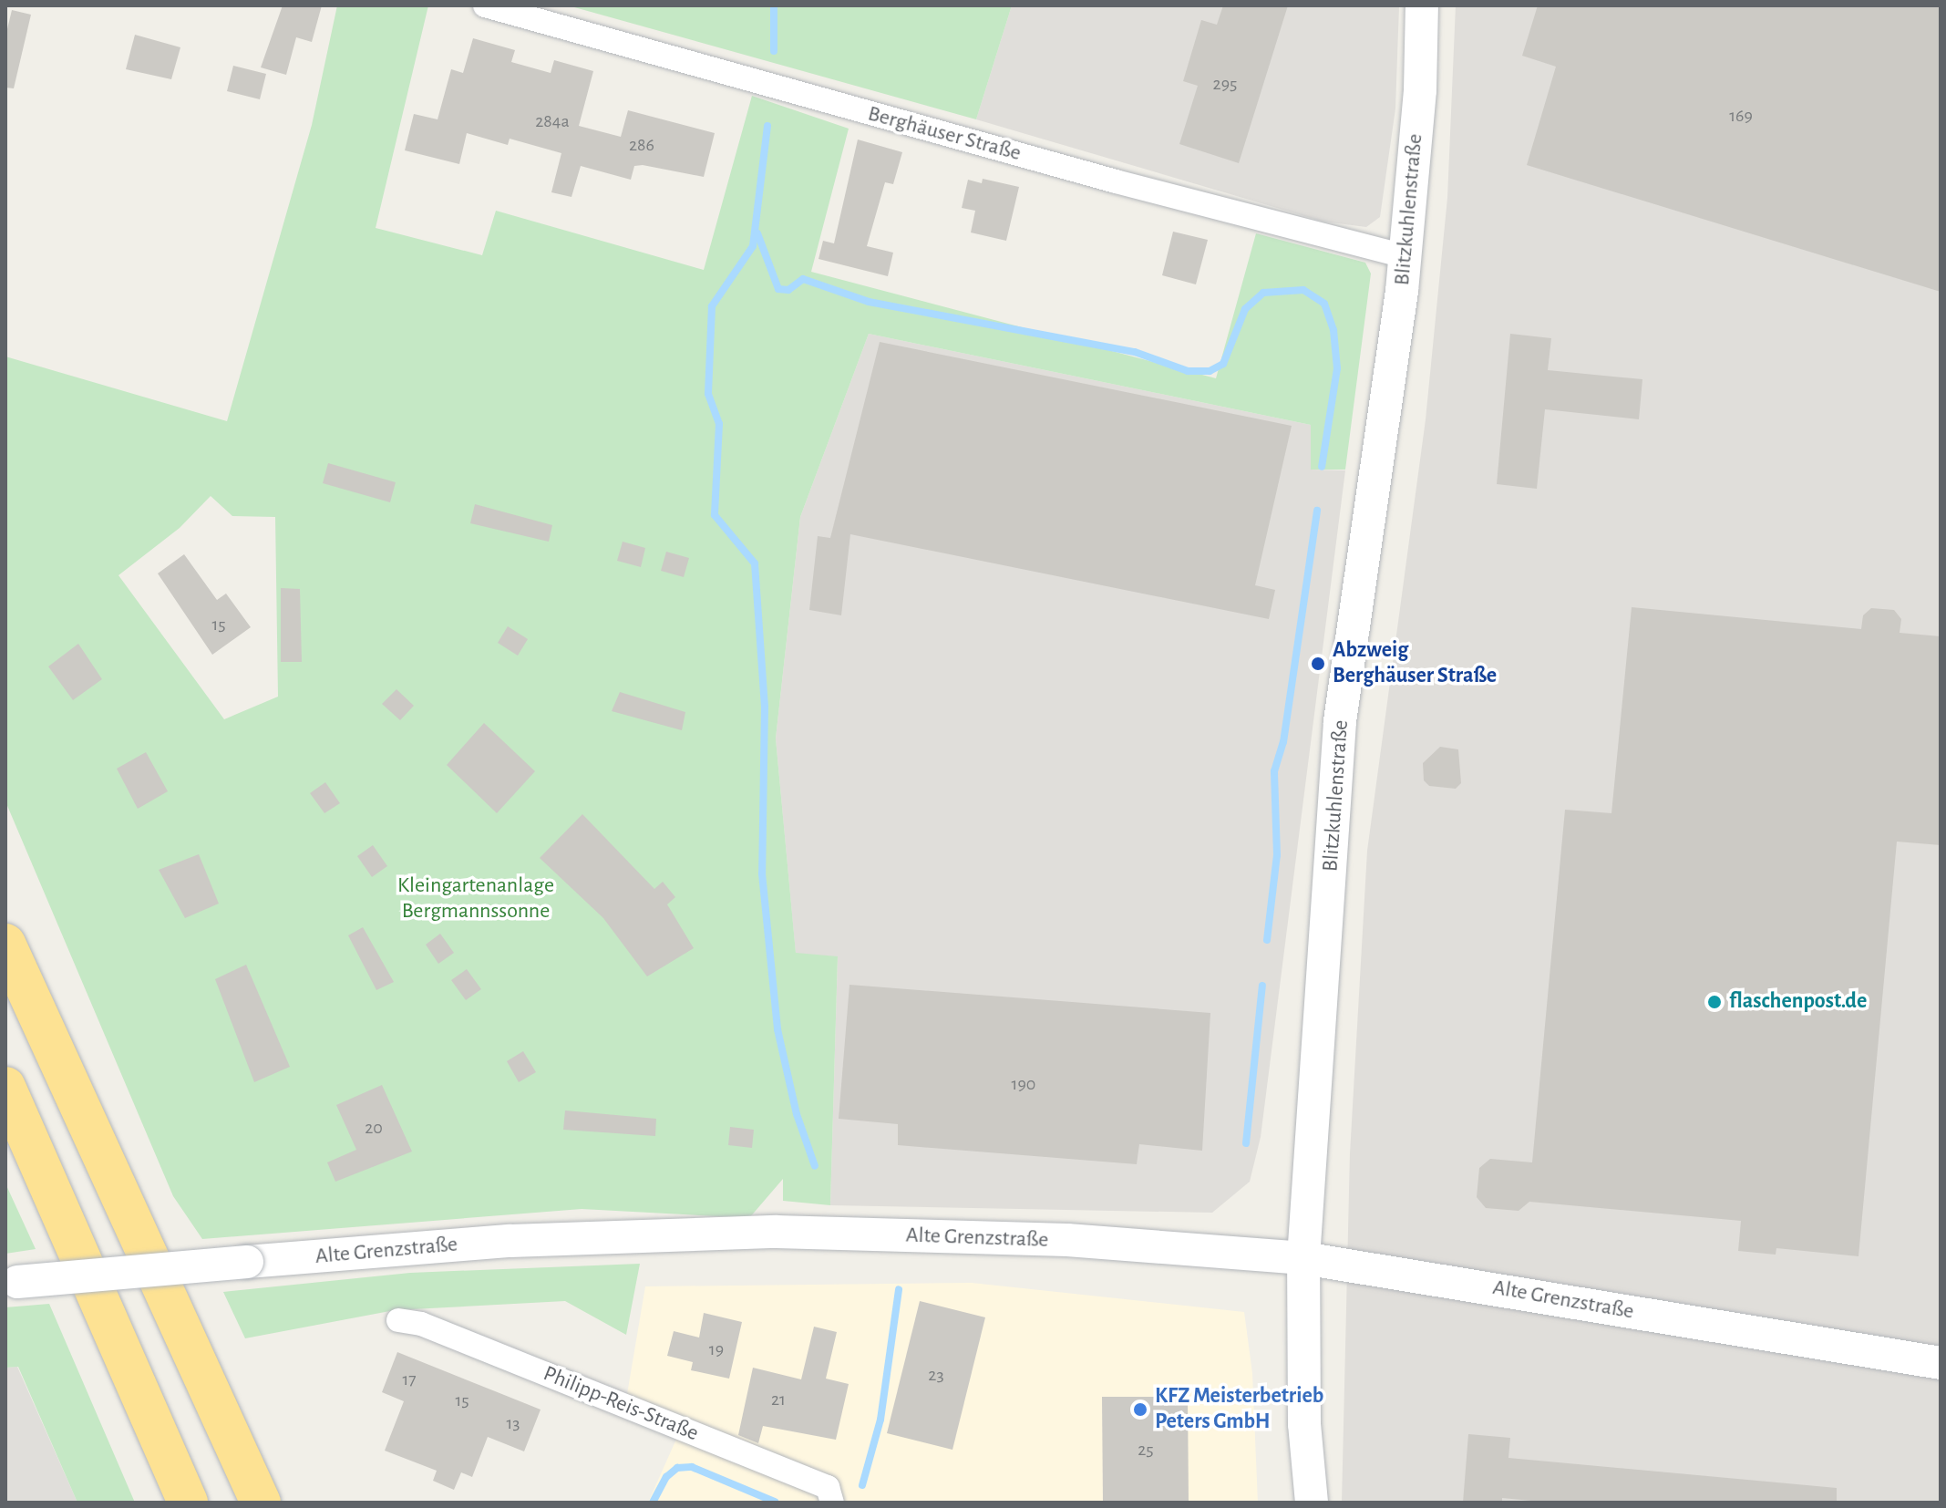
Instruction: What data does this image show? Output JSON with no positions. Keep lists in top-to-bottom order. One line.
{"streets":{"street":["Berghäuser Straße","Blitzkuhlenstraße","Alte Grenzstraße","Philipp-Reis-Straße"]},"crossings":[["Berghäuser Straße","Blitzkuhlenstraße"],["Blitzkuhlenstraße","Alte Grenzstraße"]],"parks":["Kleingartenanlage Bergmannssonne"],"places":["Abzweig Berghäuser Straße","flaschenpost.de","KFZ Meisterbetrieb Peters GmbH"],"house_numbers":["295","169","284a","286","15","190","20","19","23","17","21","15","13","25"]}
